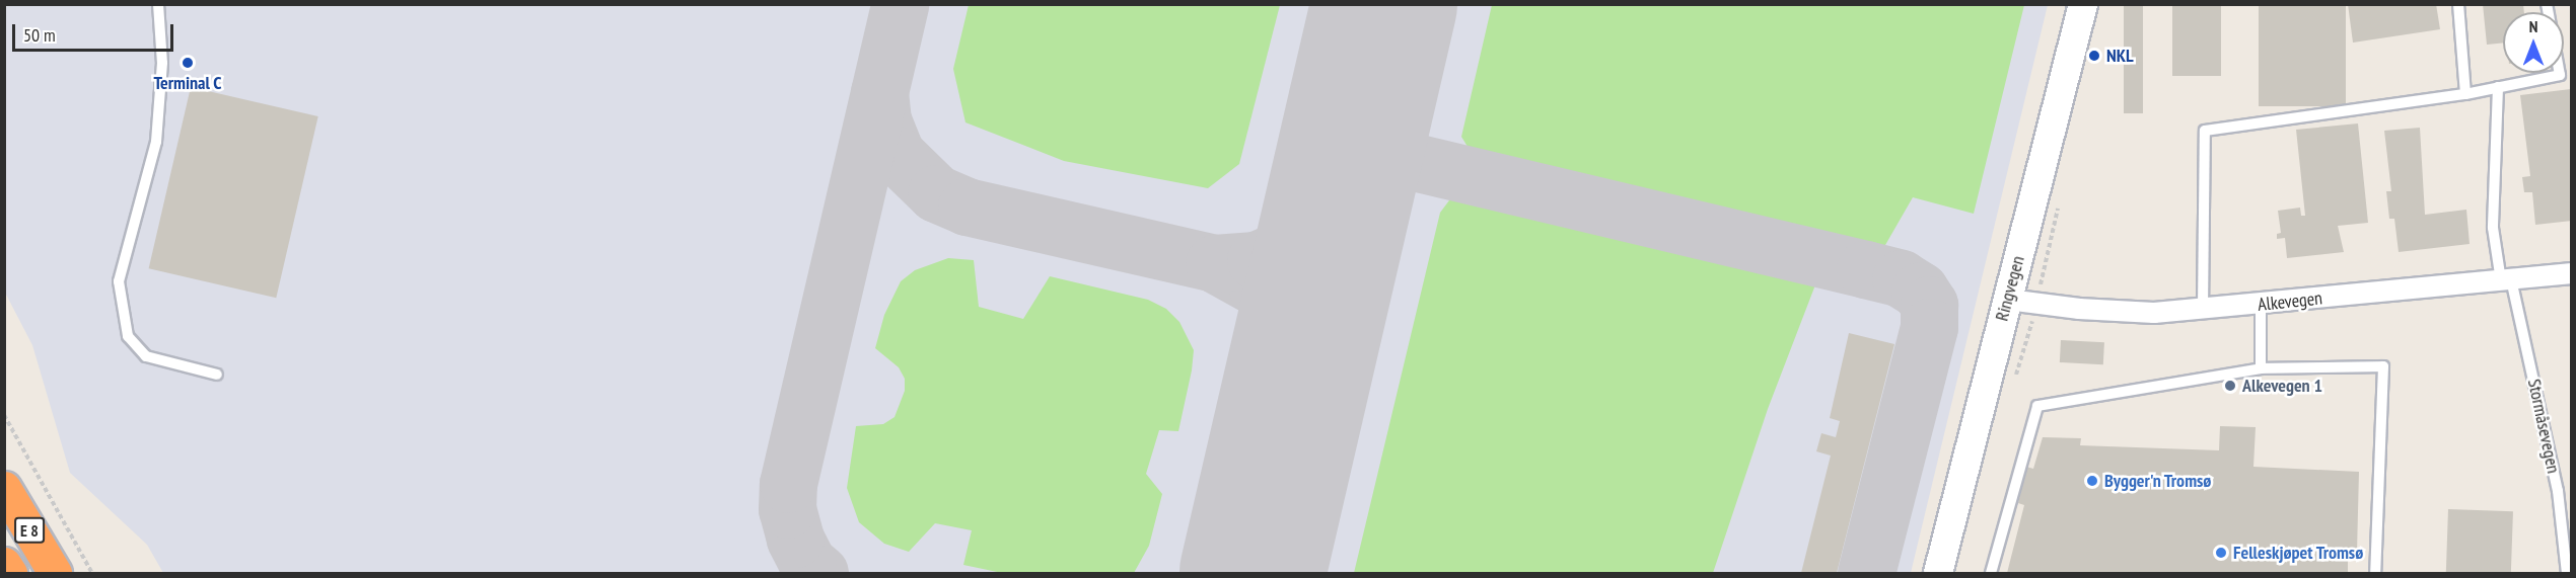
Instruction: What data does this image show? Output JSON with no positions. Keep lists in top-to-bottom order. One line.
{"streets":{"highway":["E 8"],"street":["Ringvegen","Alkevegen"],"lane":["Stormåsevegen"]},"crossings":[["Ringvegen","Alkevegen"],["Alkevegen","Stormåsevegen"]],"places":["NKL","Terminal C","Alkevegen 1","Bygger'n Tromsø","Felleskjøpet Tromsø"],"scale_bar":"50 m","north":"top"}
